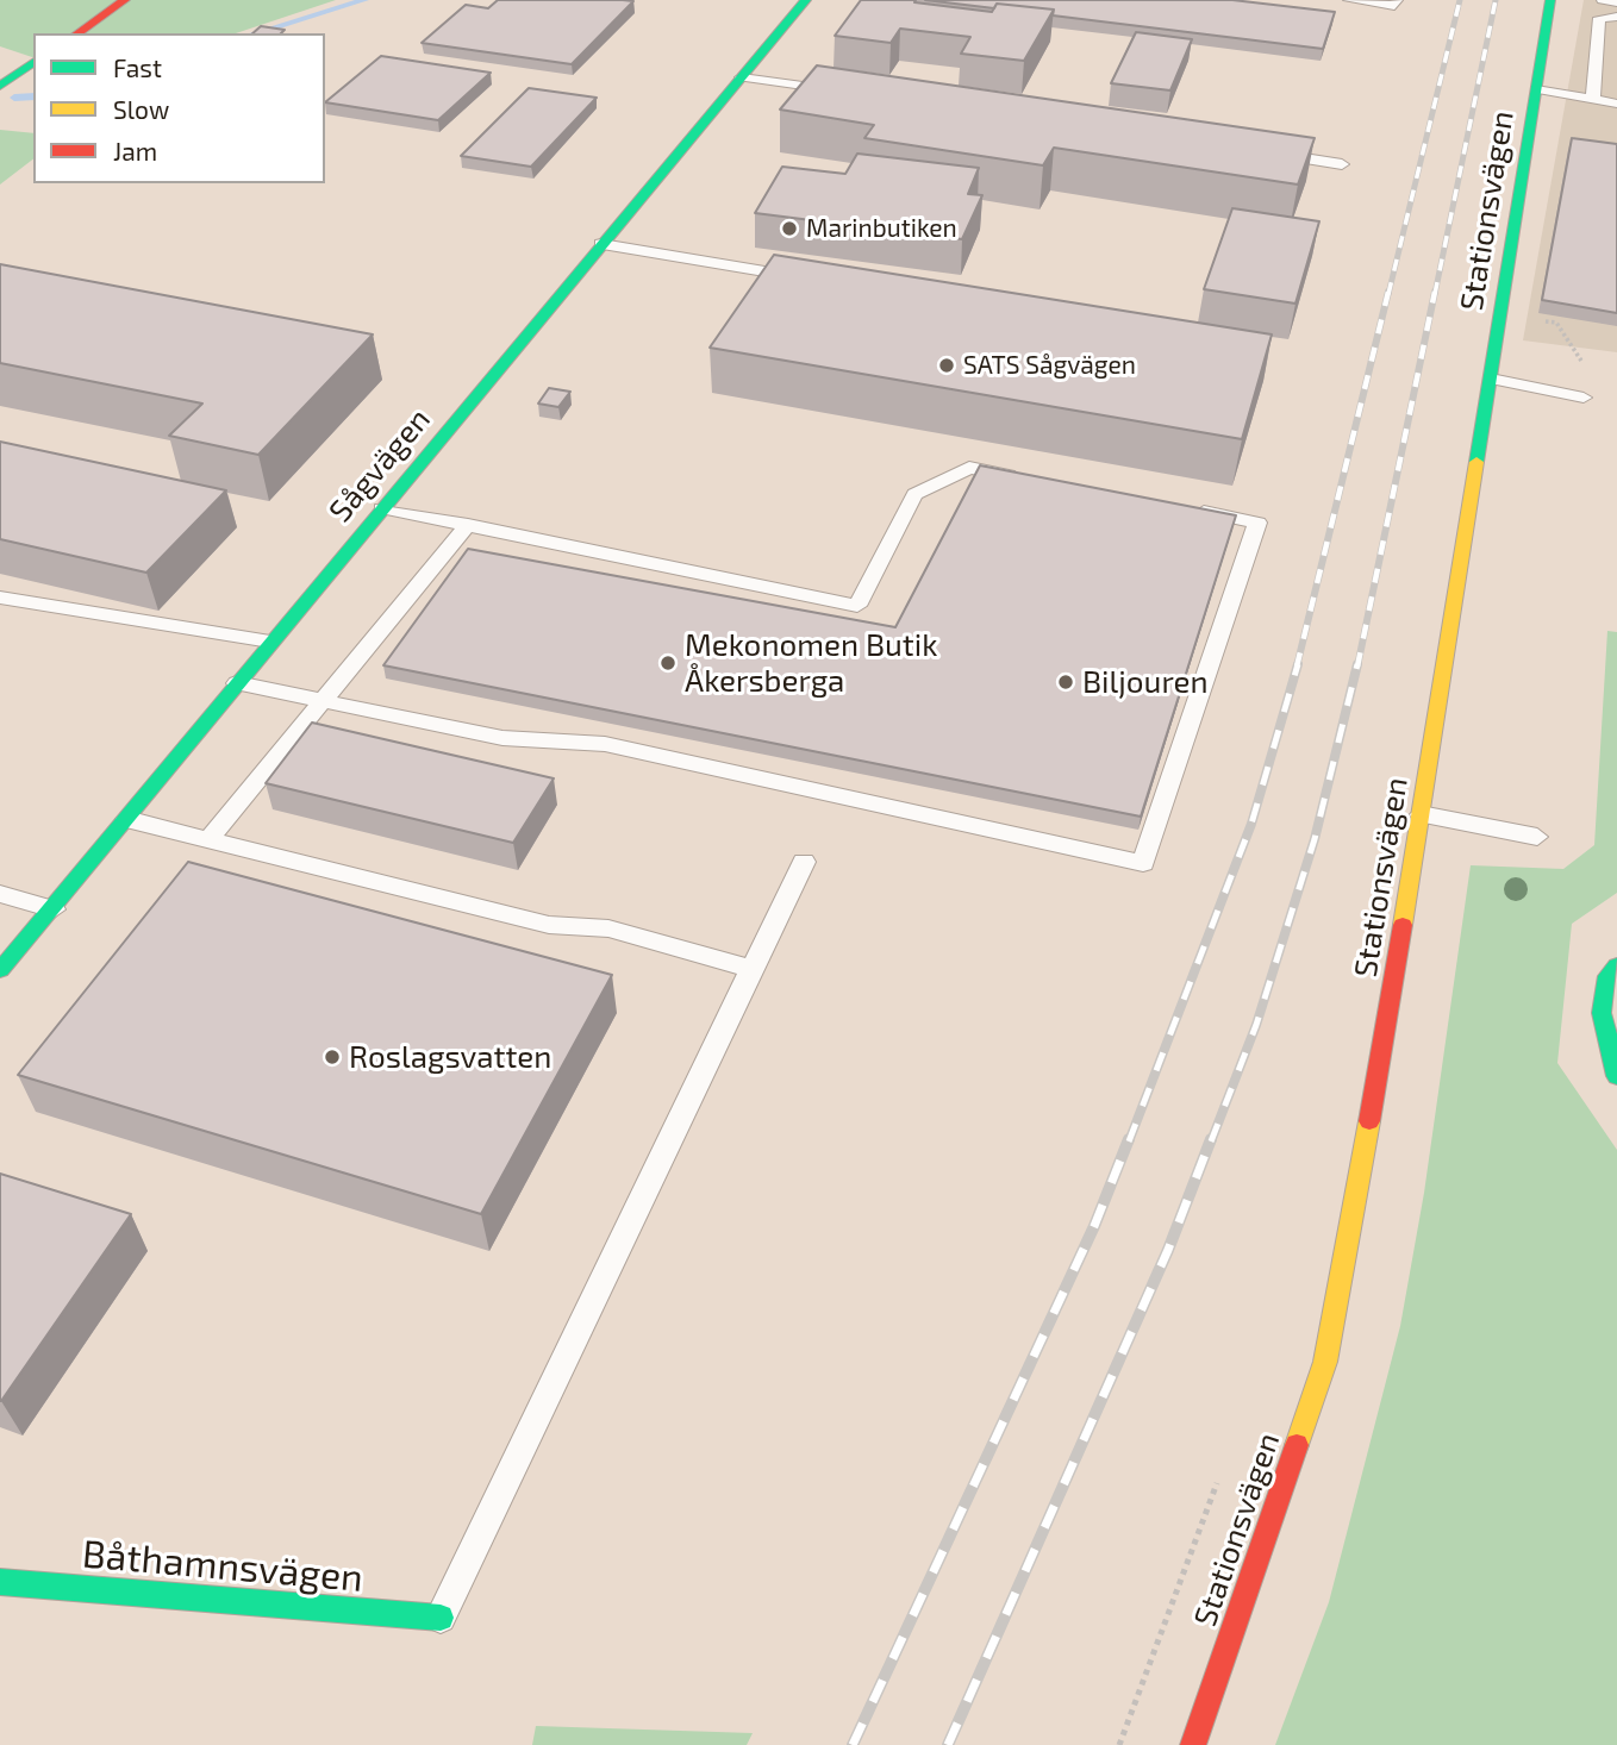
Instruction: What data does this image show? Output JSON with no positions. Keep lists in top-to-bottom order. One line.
{"streets":{"street":["Stationsvägen","Sågvägen","Båthamnsvägen"]},"places":["Marinbutiken","SATS Sågvägen","Mekonomen Butik Åkersberga","Biljouren","Roslagsvatten"],"legend":["Fast","Slow","Jam"]}
